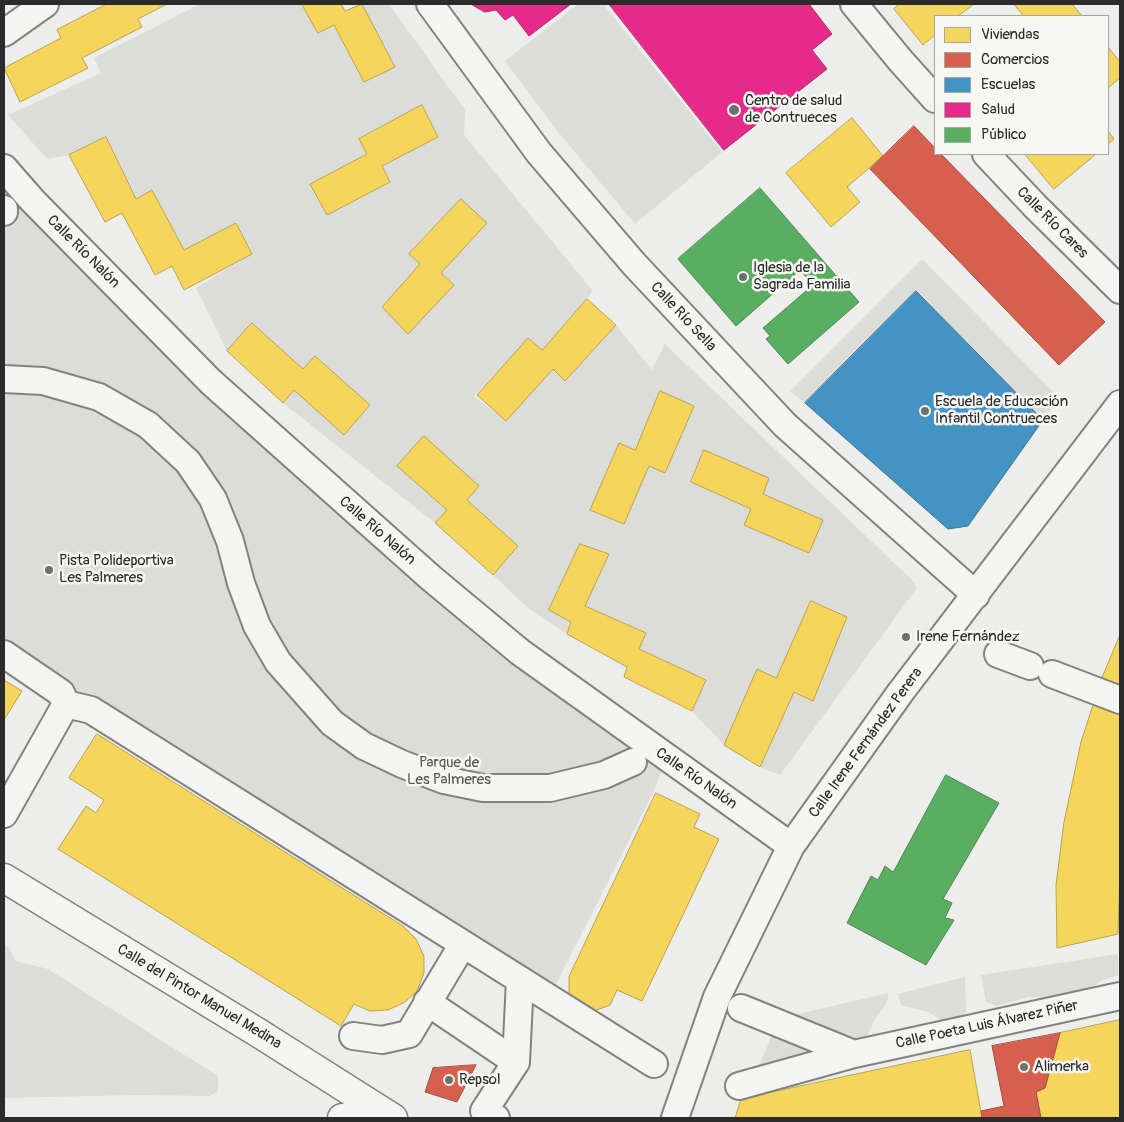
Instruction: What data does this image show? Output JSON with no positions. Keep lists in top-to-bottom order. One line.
{"streets":{"main road":["Calle del Pintor Manuel Medina"],"street":["Calle Río Cares","Calle Río Nalón","Calle Río Sella","Calle Irene Fernández Perera","Calle Poeta Luis Álvarez Piñer"]},"crossings":[["Calle Río Nalón","Calle Irene Fernández Perera"],["Calle Río Sella","Calle Irene Fernández Perera"]],"parks":["Parque de Les Palmeres"],"places":["Centro de salud de Contrueces","Iglesia de la Sagrada Familia","Escuela de Educación Infantil Contrueces","Pista Polideportiva Les Palmeres","Irene Fernández","Alimerka","Repsol"],"legend":["Viviendas","Comercios","Escuelas","Salud","Público"]}
